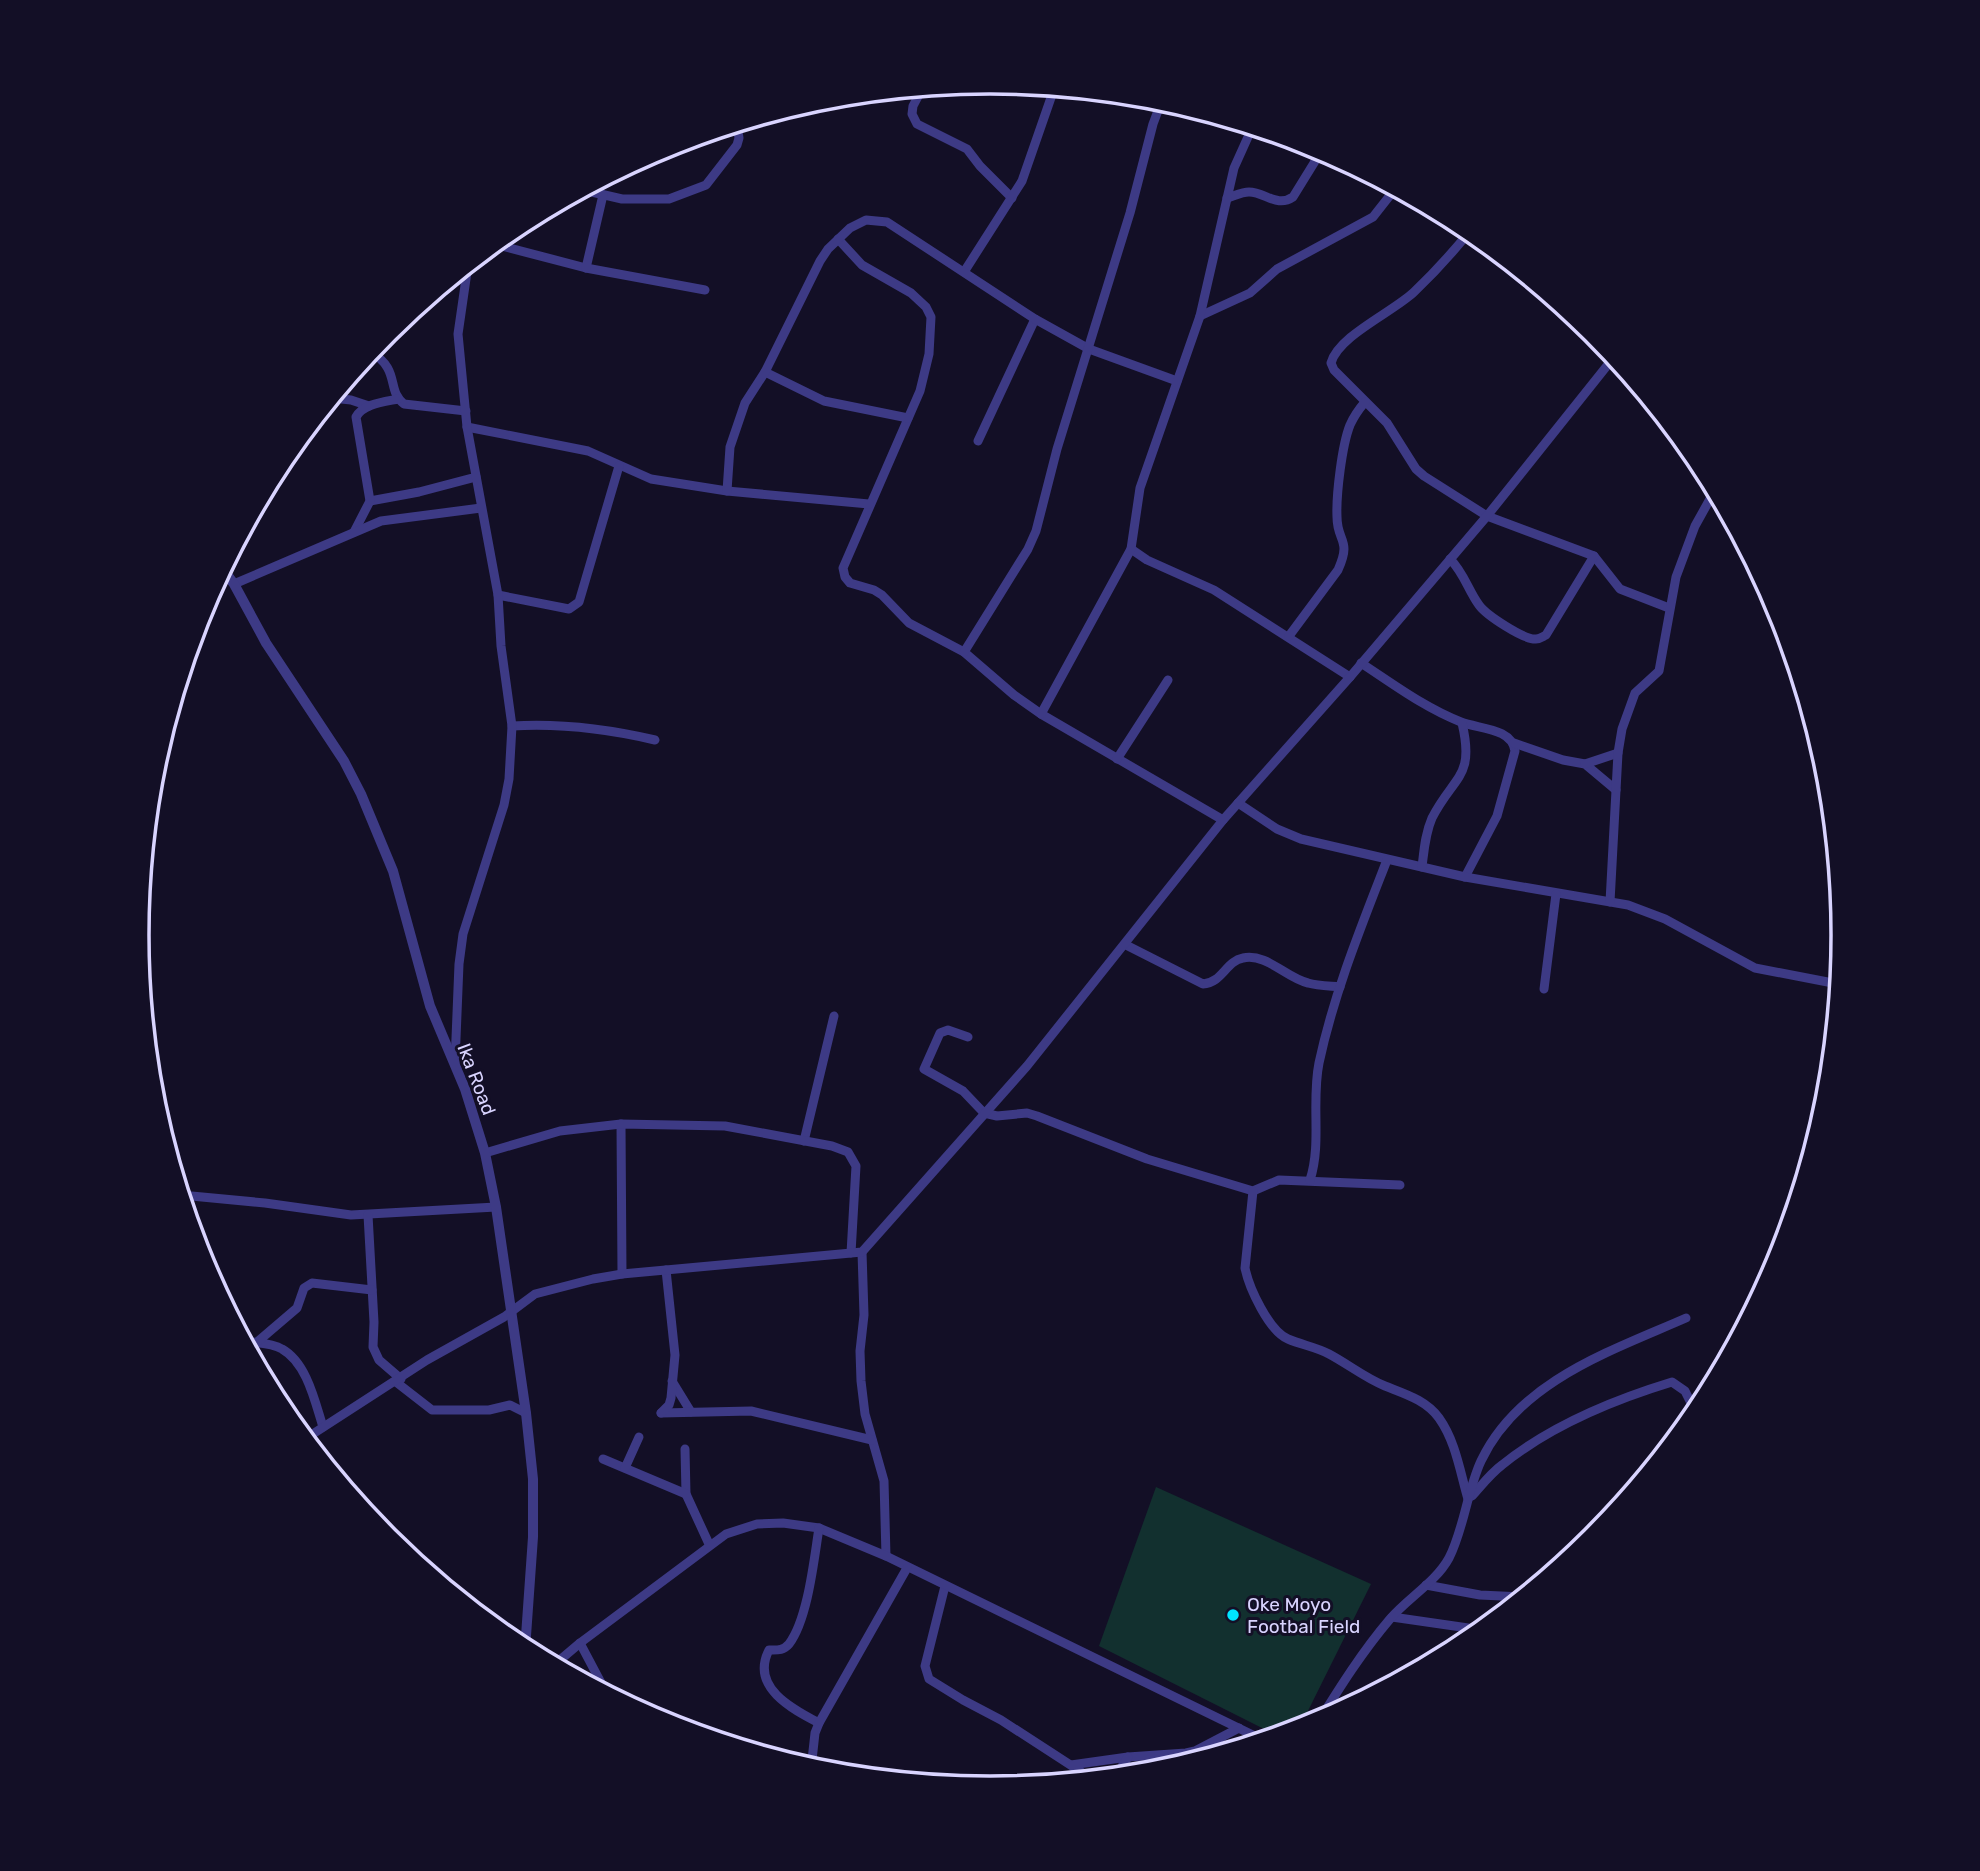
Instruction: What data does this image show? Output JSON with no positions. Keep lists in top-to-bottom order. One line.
{"streets":{"street":["Ika Road"]},"places":["Oke Moyo Footbal Field"]}
